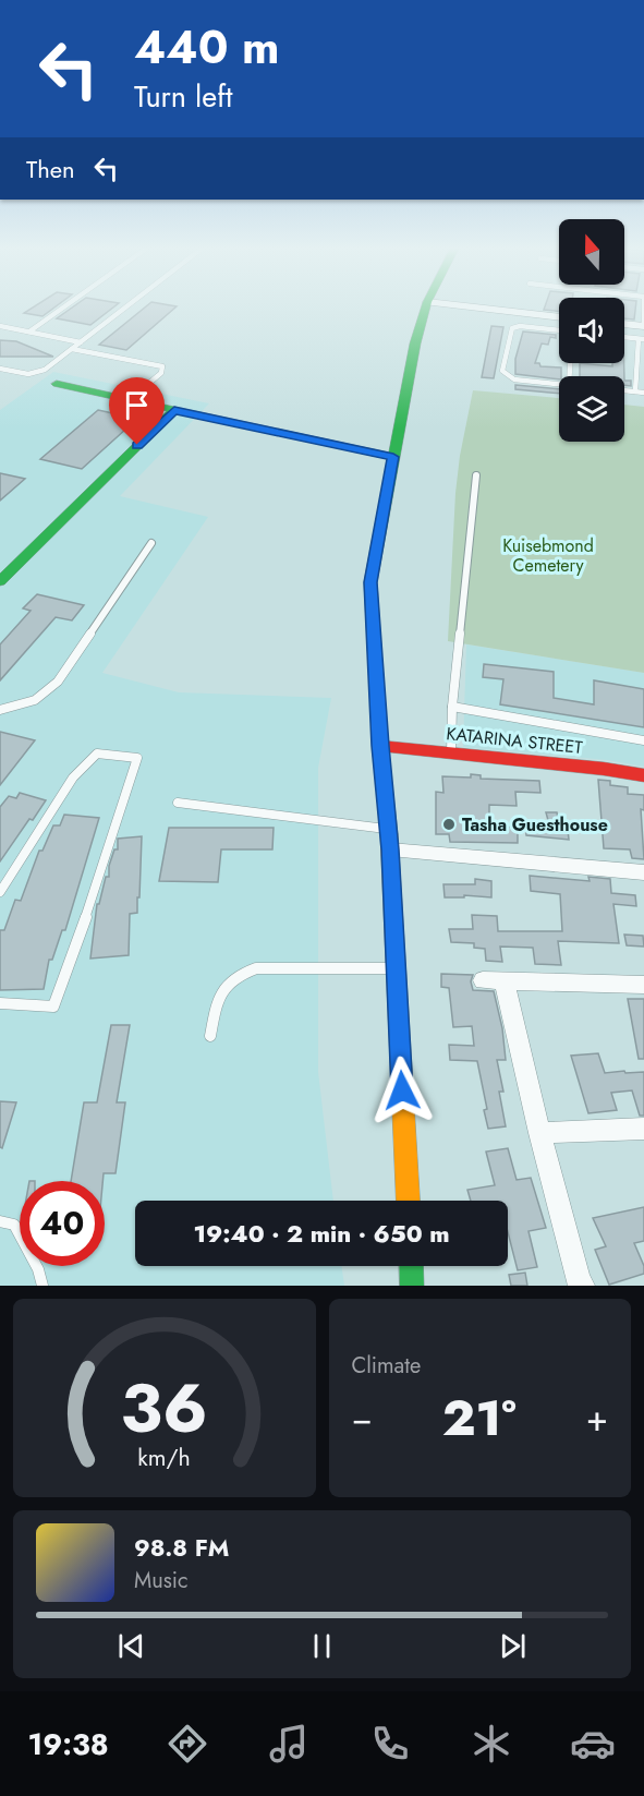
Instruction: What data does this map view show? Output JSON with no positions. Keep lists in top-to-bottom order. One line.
{"streets":{"street":["KATARINA STREET"]},"parks":["Kuisebmond Cemetery"],"places":["Tasha Guesthouse"],"north":"top","page":{"turn":["440 m","Turn left"],"then":"Then","limit":"40","trip":"19:40 · 2 min · 650 m","tile":"Climate","heat":["−","21°","+"],"song":["98.8 FM","Music"],"tabs":"19:38","gauge":["36","km/h"]}}
